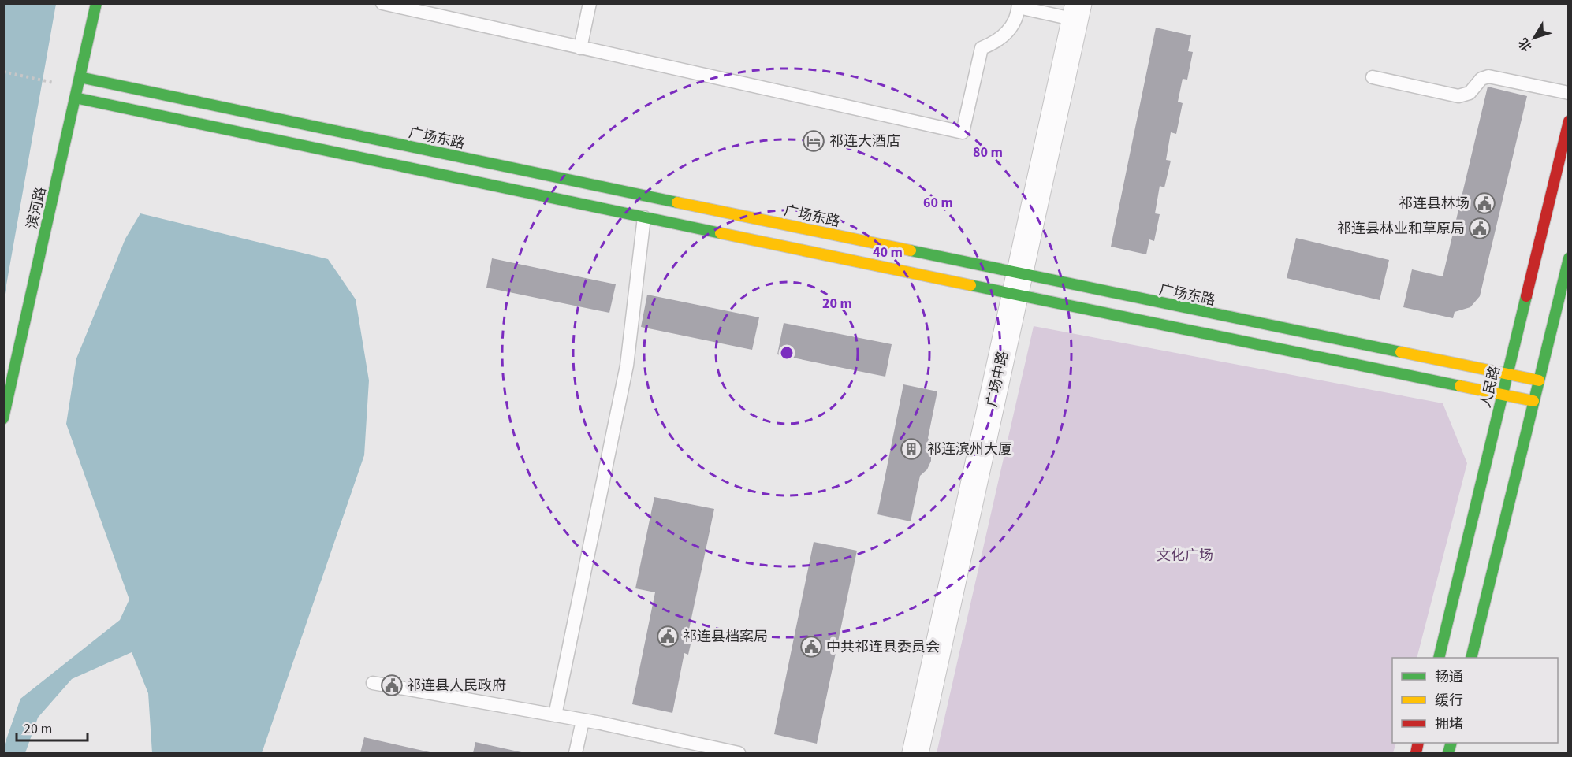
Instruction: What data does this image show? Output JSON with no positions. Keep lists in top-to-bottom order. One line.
{"streets":{"street":["广场东路","滨河路","广场中路","人民路"]},"crossings":[["广场东路","滨河路"],["广场东路","广场中路"],["广场东路","人民路"]],"parks":["文化广场"],"places":{"hotel":["祁连大酒店"],"public building":["祁连县林场","祁连县林业和草原局","祁连县档案局","中共祁连县委员会","祁连县人民政府"],"building":["祁连滨州大厦"]},"legend":["畅通","缓行","拥堵"],"scale_bar":"20 m","north":"bottom left","rings":["80 m","60 m","40 m","20 m"]}
